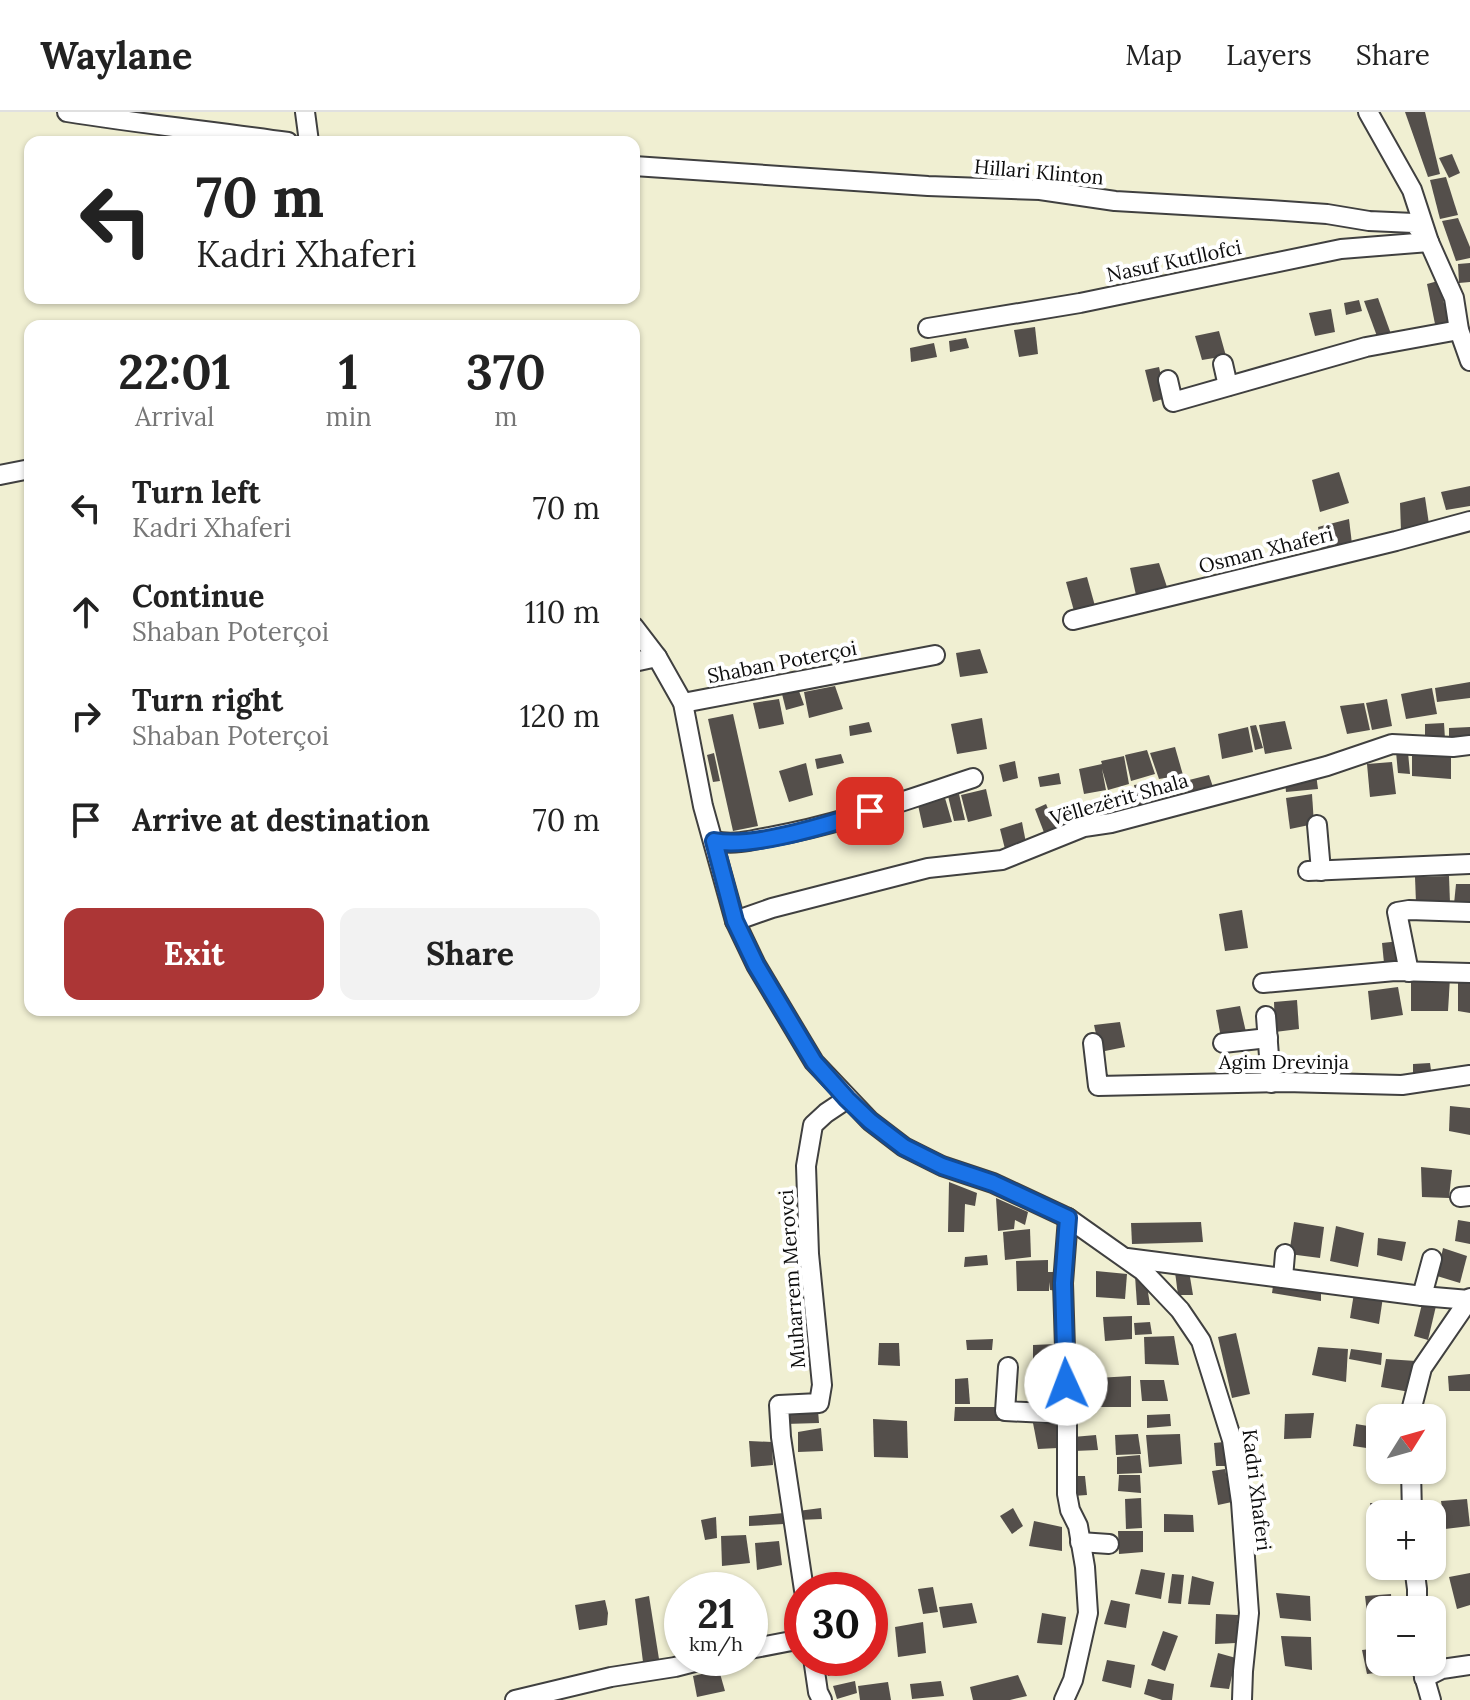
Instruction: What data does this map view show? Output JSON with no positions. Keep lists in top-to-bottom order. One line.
{"streets":{"street":["Hillari Klinton","Nasuf Kutllofci","Osman Xhaferi","Shaban Poterçoi","Vëllezërit Shala","Agim Drevinja","Muharrem Merovci","Kadri Xhaferi"]},"crossings":[["Hillari Klinton","Nasuf Kutllofci"],["Muharrem Merovci","Kadri Xhaferi"]],"north":"top right","page":{"header":"Waylane","nav":["Map","Layers","Share"],"turn":["70 m","Kadri Xhaferi"],"eta":["22:01","Arrival","1","min","370","m"],"list":[{"name":"Turn left","note":"Kadri Xhaferi","value":"70 m"},{"name":"Continue","note":"Shaban Poterçoi","value":"110 m"},{"name":"Turn right","note":"Shaban Poterçoi","value":"120 m"},{"name":"Arrive at destination","value":"70 m"}],"buttons":["Exit","Share"],"map_buttons":["+","−"],"speed":"21 km/h","limit":"30"}}
